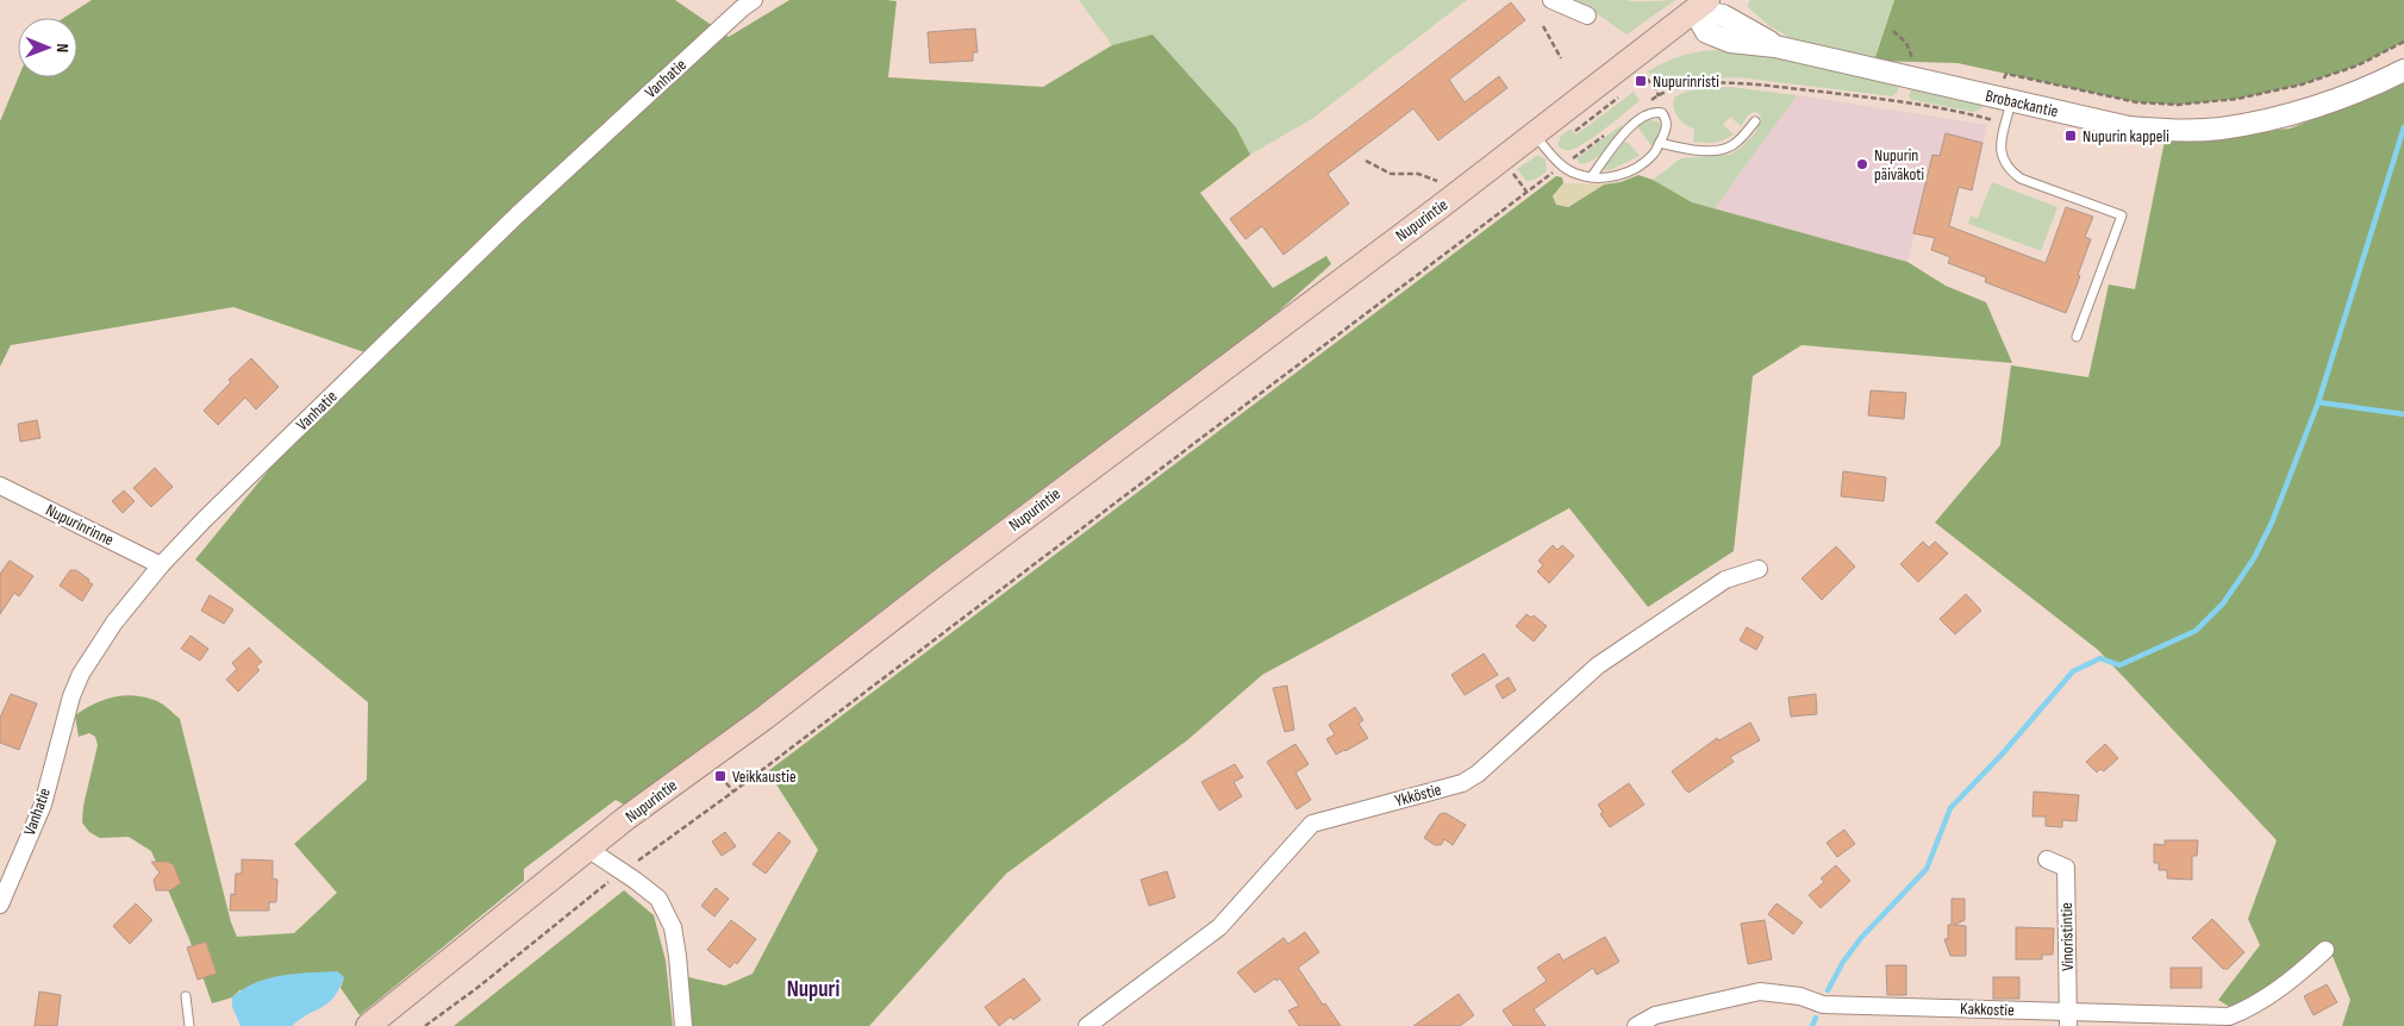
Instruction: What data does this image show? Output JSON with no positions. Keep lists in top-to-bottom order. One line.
{"streets":{"main road":["Nupurintie"],"street":["Vanhatie","Brobackantie","Nupurinrinne","Ykköstie","Vinoristintie","Kakkostie"]},"crossings":[["Vanhatie","Nupurinrinne"],["Brobackantie","Nupurintie"],["Vinoristintie","Kakkostie"]],"districts":["Nupuri"],"places":{"transit":["Nupurinristi","Nupurin kappeli","Veikkaustie"],"other":["Nupurin päiväkoti"]},"north":"right"}
